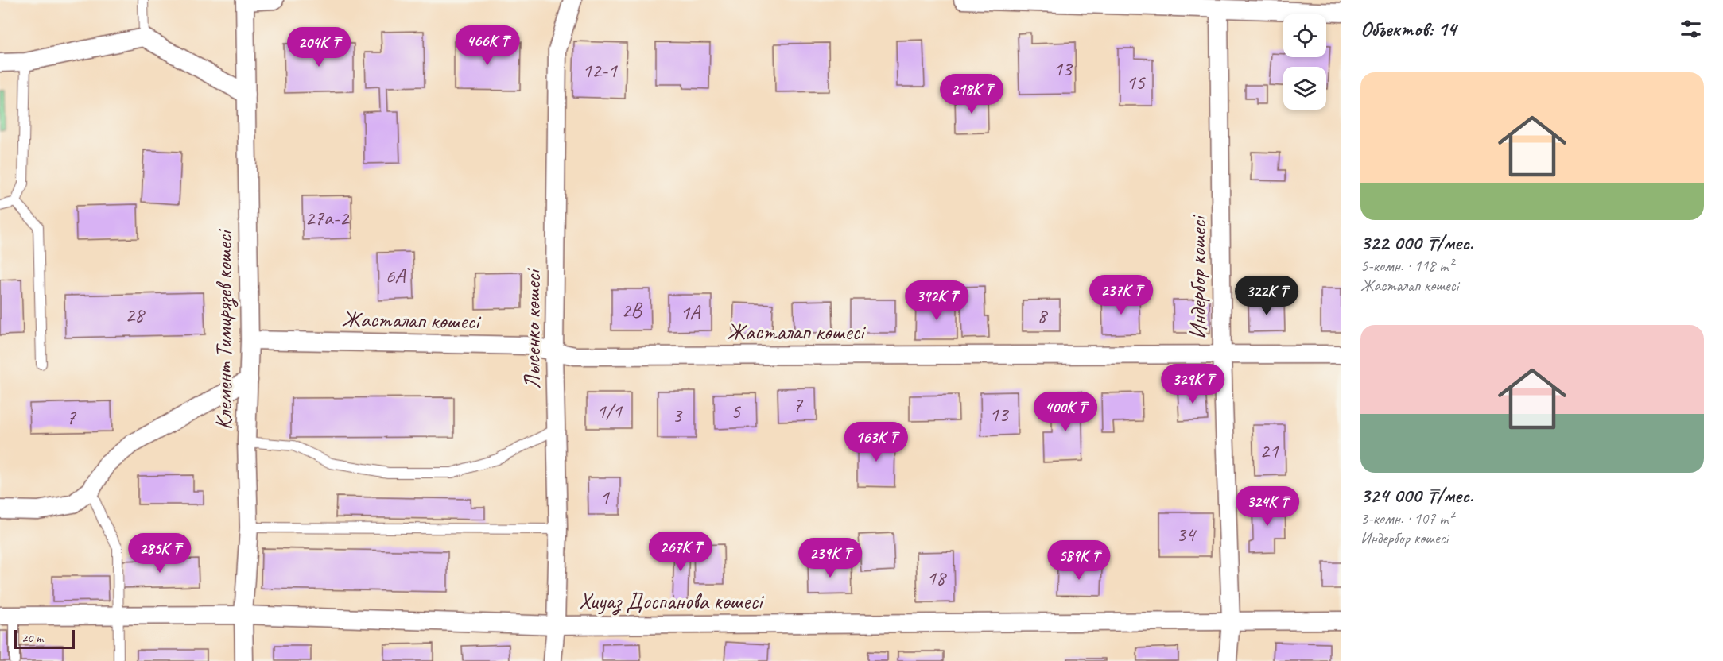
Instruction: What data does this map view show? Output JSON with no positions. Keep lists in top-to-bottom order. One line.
{"streets":{"street":["Индербор көшесі","Жасталап көшесі","Лысенко көшесі","Клемент Тимирязев көшесі","Хиуаз Доспанова көшесі"]},"crossings":[["Индербор көшесі","Жасталап көшесі"],["Индербор көшесі","Хиуаз Доспанова көшесі"],["Жасталап көшесі","Лысенко көшесі"],["Жасталап көшесі","Клемент Тимирязев көшесі"],["Лысенко көшесі","Хиуаз Доспанова көшесі"],["Клемент Тимирязев көшесі","Хиуаз Доспанова көшесі"]],"house_numbers":["13","12-1","15","27a-2","6А","2В","1А","28","8","7","1/1","5","13","3","7","21","1","34","18"],"scale_bar":"20 m","page":{"heading":"Объектов: 14","price":["466K ₸","204K ₸","218K ₸","237K ₸","322K ₸","392K ₸","329K ₸","400K ₸","163K ₸","324K ₸","267K ₸","285K ₸","239K ₸","589K ₸"],"list":[{"name":"322 000 ₸/мес.","note":"5-комн. · 118 m² · Жасталап көшесі"},{"name":"324 000 ₸/мес.","note":"3-комн. · 107 m² · Индербор көшесі"}],"scale":"20 m"}}
